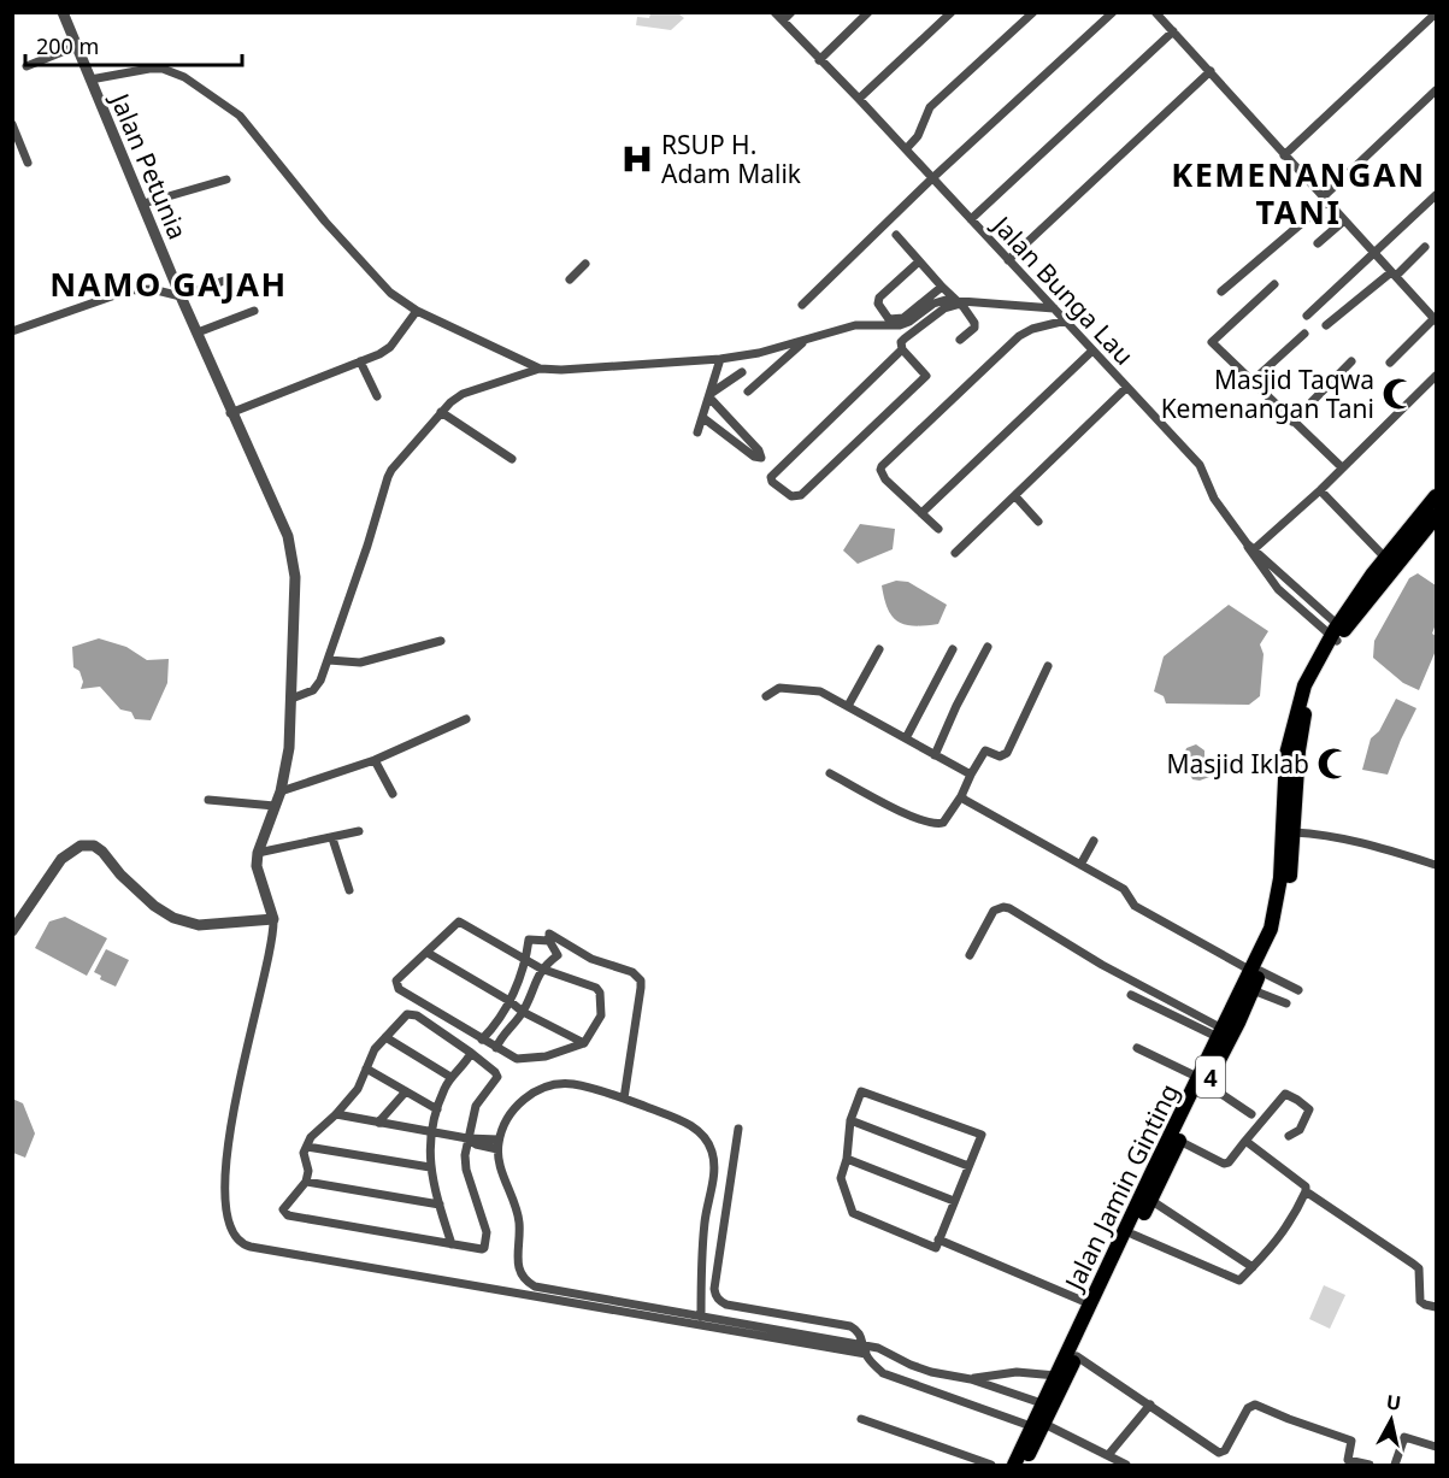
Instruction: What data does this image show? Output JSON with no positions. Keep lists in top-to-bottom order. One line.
{"streets":{"highway":["4","Jalan Jamin Ginting"],"street":["Jalan Petunia","Jalan Bunga Lau"]},"crossings":[["Jalan Bunga Lau","Jalan Jamin Ginting"]],"districts":["KEMENANGAN TANI","NAMO GAJAH"],"places":{"hospital":["RSUP H. Adam Malik"],"mosque":["Masjid Taqwa Kemenangan Tani","Masjid Iklab"]},"scale_bar":"200 m","north":"top"}
